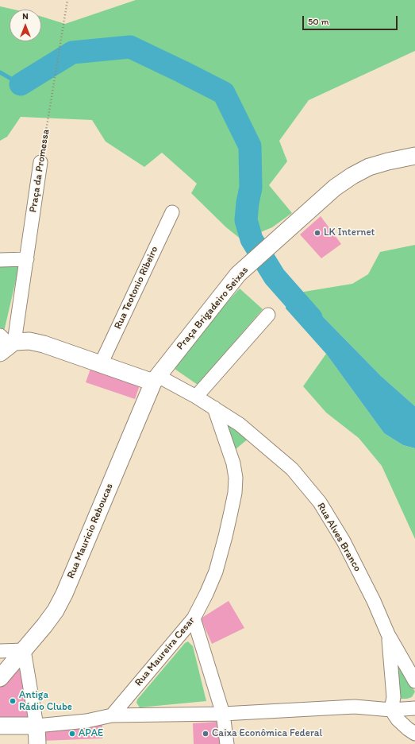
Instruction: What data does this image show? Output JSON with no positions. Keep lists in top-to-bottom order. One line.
{"streets":{"street":["Praça da Promessa","Rua Teotonio Ribeiro","Praça Brigadeiro Seixas","Rua Mauricio Reboucas","Rua Alves Branco","Rua Maureira Cesar"]},"crossings":[["Praça Brigadeiro Seixas","Rua Mauricio Reboucas"],["Rua Alves Branco","Rua Maureira Cesar"]],"places":["LK Internet","Antiga Rádio Clube","APAE","Caixa Econômica Federal"],"scale_bar":"50 m","north":"top"}
